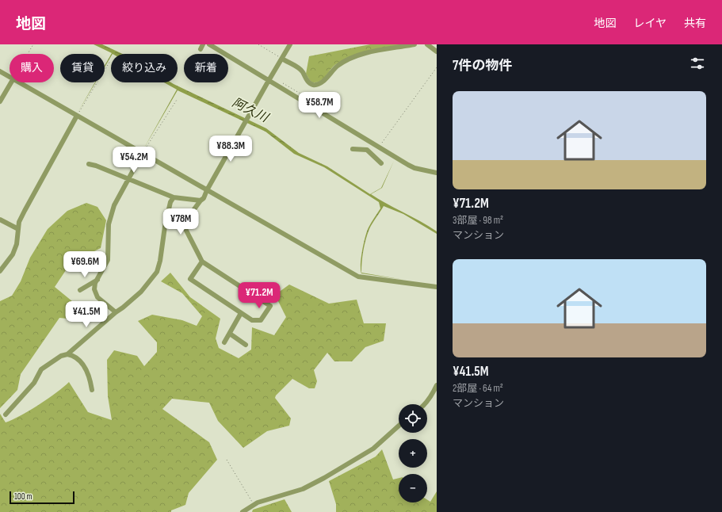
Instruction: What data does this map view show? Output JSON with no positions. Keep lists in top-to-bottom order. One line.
{"water":["阿久川"],"scale_bar":"100 m","page":{"header":"地図","nav":["地図","レイヤ","共有"],"heading":"7件の物件","chip":["購入","賃貸","絞り込み","新着"],"list":[{"name":"¥71.2M","note":"3部屋 · 98 m² · マンション"},{"name":"¥41.5M","note":"2部屋 · 64 m² · マンション"}],"price":["¥58.7M","¥88.3M","¥54.2M","¥78M","¥69.6M","¥71.2M","¥41.5M"],"map_buttons":["+","−"],"scale":"100 m"}}
